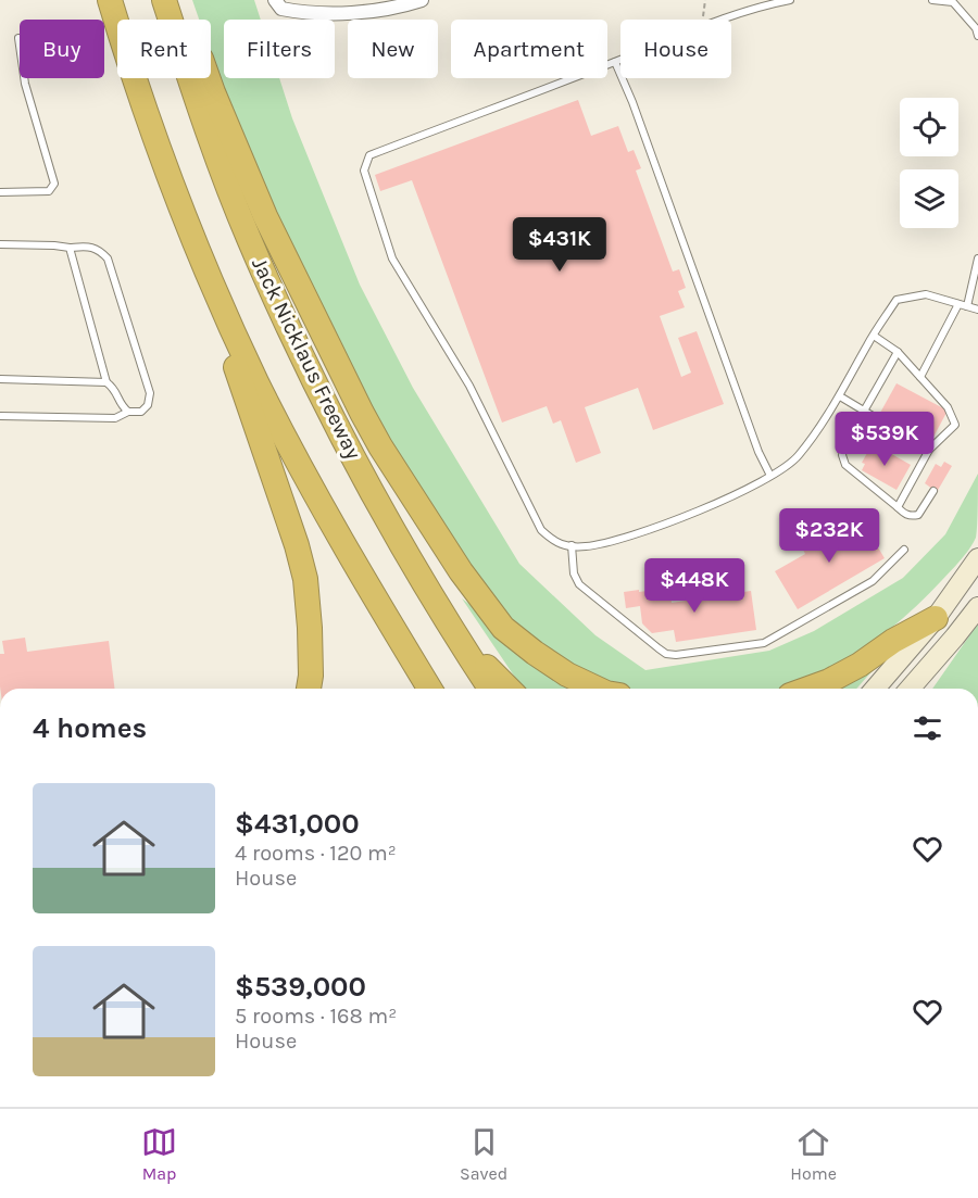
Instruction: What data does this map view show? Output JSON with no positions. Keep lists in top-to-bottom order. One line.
{"streets":{"highway":["Jack Nicklaus Freeway"]},"page":{"chip":["Buy","Rent","Filters","New","Apartment","House"],"price":["$431K","$539K","$232K","$448K"],"heading":"4 homes","list":[{"name":"$431,000","note":"4 rooms · 120 m² · House"},{"name":"$539,000","note":"5 rooms · 168 m² · House"}],"tabs":["Map","Saved","Home"]}}
